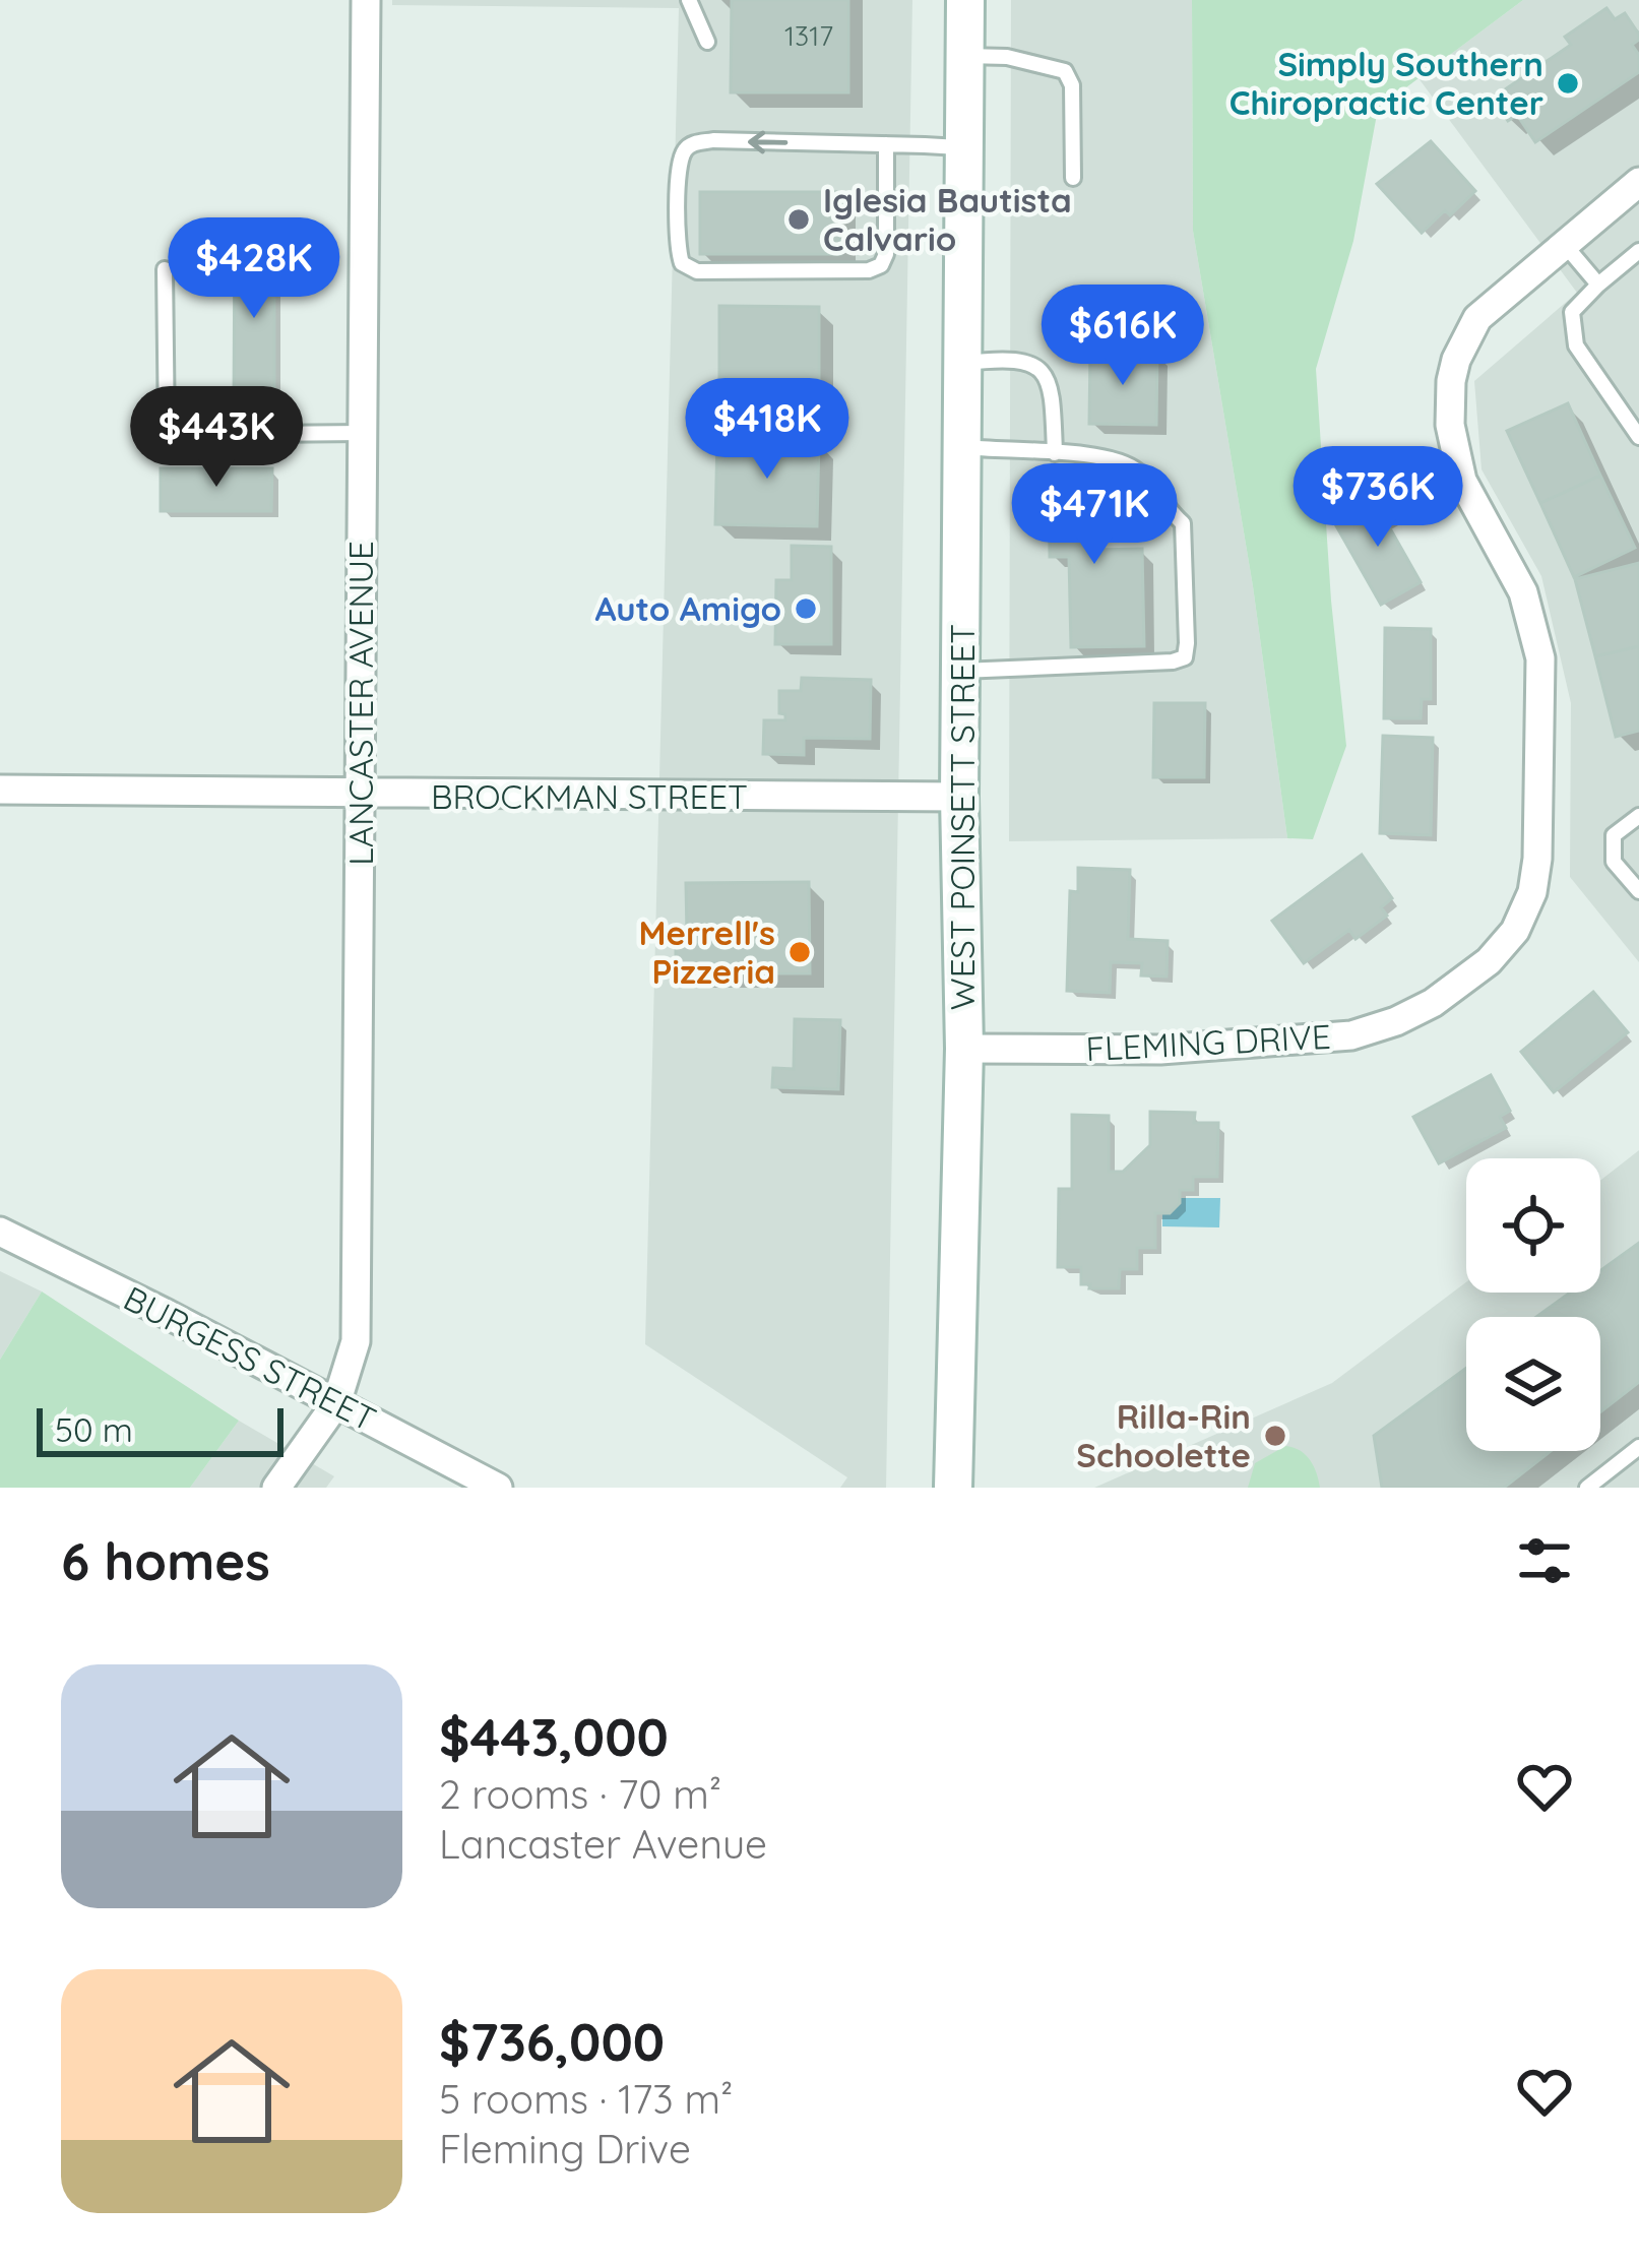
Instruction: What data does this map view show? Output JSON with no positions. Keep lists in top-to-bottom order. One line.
{"streets":{"main road":["WEST POINSETT STREET"],"street":["LANCASTER AVENUE","BROCKMAN STREET","FLEMING DRIVE","BURGESS STREET"]},"crossings":[["LANCASTER AVENUE","BROCKMAN STREET"],["LANCASTER AVENUE","BURGESS STREET"],["BROCKMAN STREET","WEST POINSETT STREET"],["WEST POINSETT STREET","FLEMING DRIVE"]],"places":["Simply Southern Chiropractic Center","Iglesia Bautista Calvario","Auto Amigo","Merrell's Pizzeria","Rilla-Rin Schoolette"],"house_numbers":["1317"],"scale_bar":"50 m","page":{"price":["$428K","$616K","$418K","$443K","$736K","$471K"],"scale":"50 m","heading":"6 homes","list":[{"name":"$443,000","note":"2 rooms · 70 m² · Lancaster Avenue"},{"name":"$736,000","note":"5 rooms · 173 m² · Fleming Drive"}]}}
